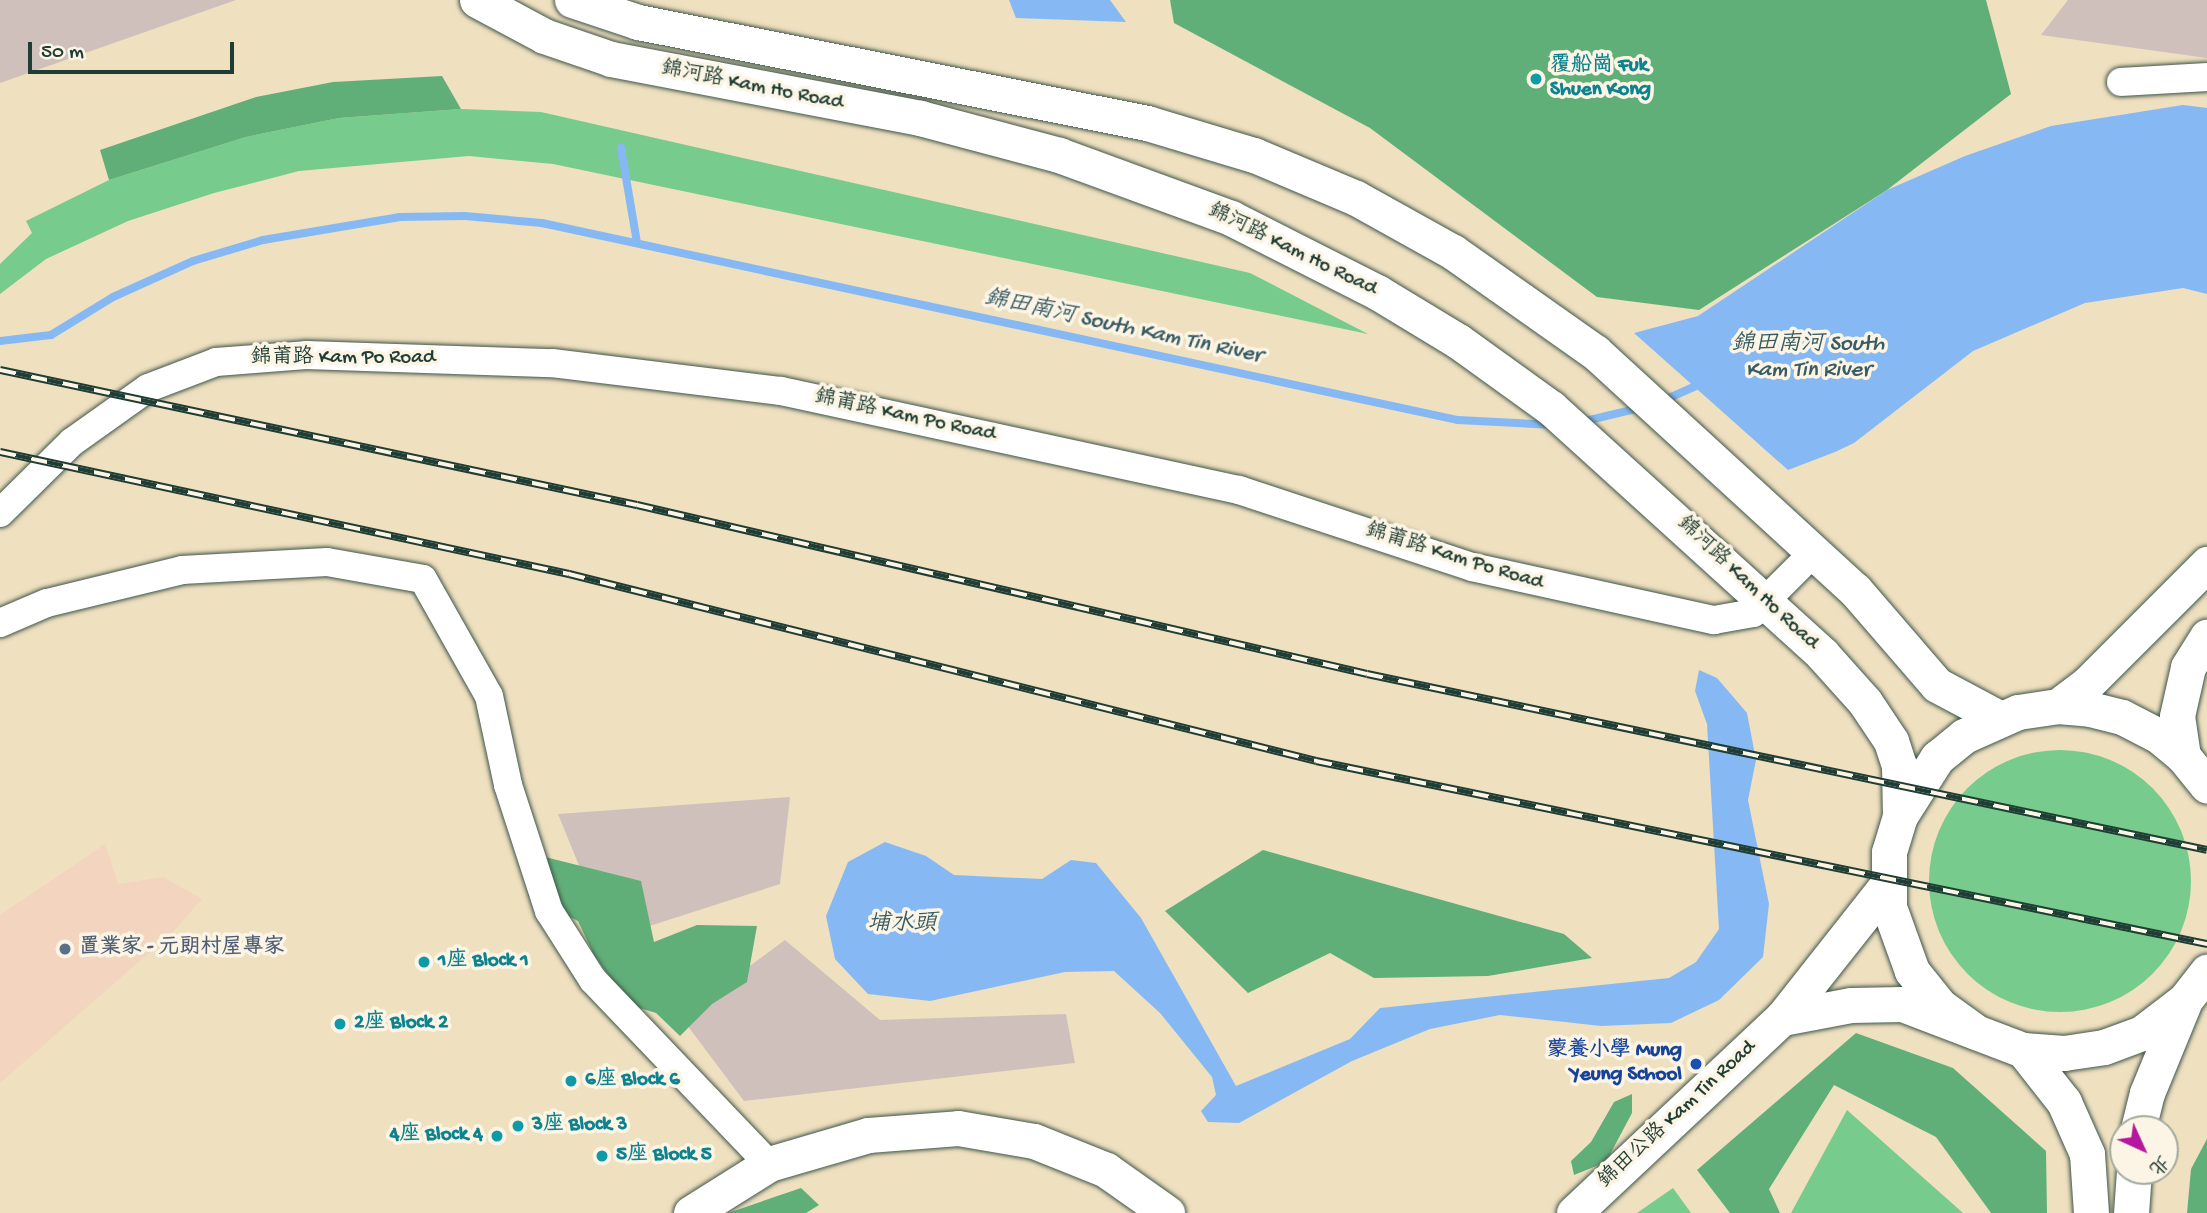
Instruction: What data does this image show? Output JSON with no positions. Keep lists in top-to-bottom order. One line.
{"streets":{"main road":["錦河路 Kam Ho Road","錦田公路 Kam Tin Road"],"street":["錦莆路 Kam Po Road"]},"crossings":[["錦河路 Kam Ho Road","錦莆路 Kam Po Road"]],"water":["錦田南河 South Kam Tin River","埔水頭"],"places":["覆船崗 Fuk Shuen Kong","置業家 - 元朗村屋專家","1座 Block 1","2座 Block 2","蒙養小學 Mung Yeung School","6座 Block 6","3座 Block 3","4座 Block 4","5座 Block 5"],"scale_bar":"50 m","north":"bottom right"}
